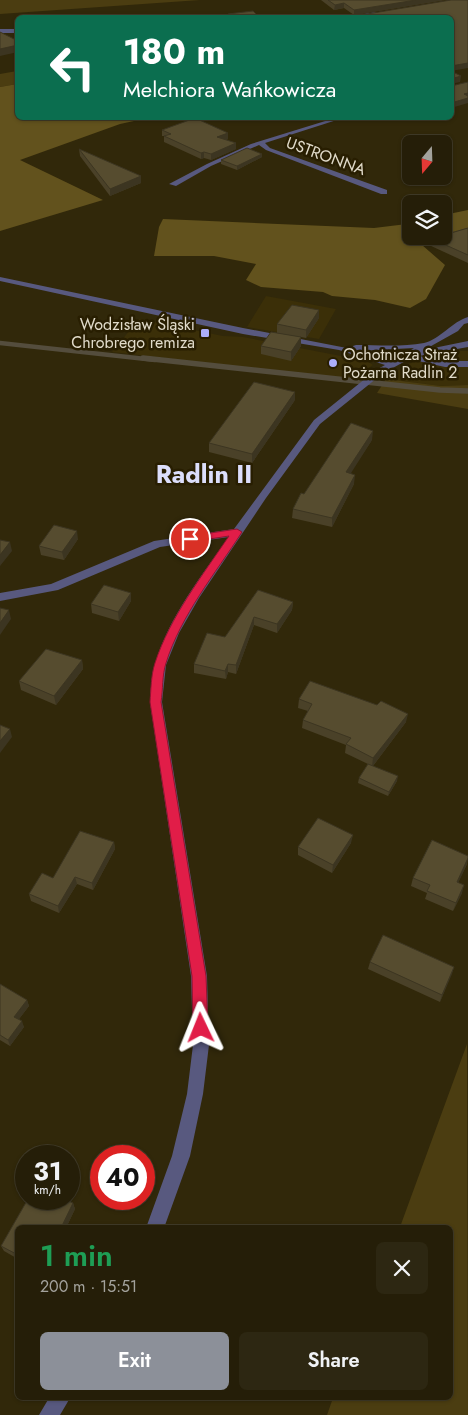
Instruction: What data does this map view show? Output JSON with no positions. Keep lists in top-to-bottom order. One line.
{"streets":{"street":["USTRONNA"]},"districts":["Radlin II"],"places":{"transit":["Wodzisław Śląski Chrobrego remiza"],"other":["Ochotnicza Straż Pożarna Radlin 2"]},"north":"bottom","page":{"turn":["180 m","Melchiora Wańkowicza"],"speed":"31 km/h","limit":"40","heading":["1 min","200 m · 15:51"],"buttons":["Exit","Share"]}}
